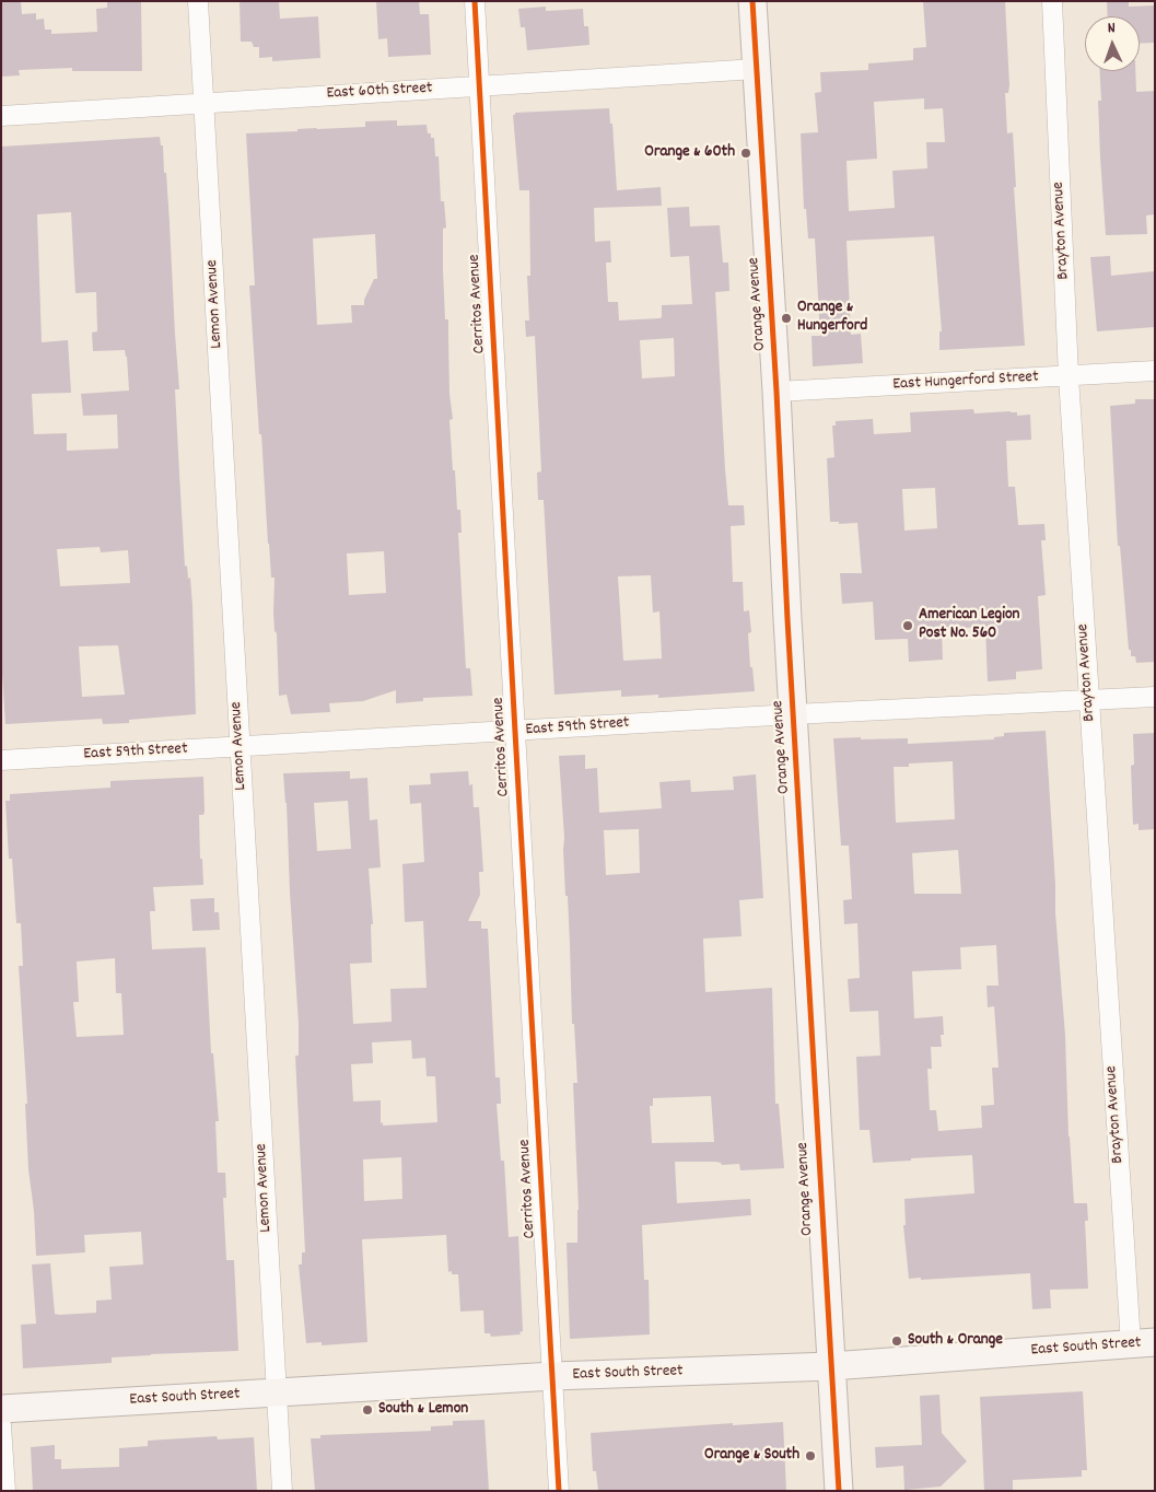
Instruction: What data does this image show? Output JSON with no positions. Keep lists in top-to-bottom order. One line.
{"streets":{"street":["East 60th Street","Brayton Avenue","Lemon Avenue","Cerritos Avenue","Orange Avenue","East Hungerford Street","East 59th Street","East South Street"]},"crossings":[["East 60th Street","Lemon Avenue"],["East 60th Street","Cerritos Avenue"],["East 60th Street","Orange Avenue"],["Brayton Avenue","East Hungerford Street"],["Brayton Avenue","East 59th Street"],["Brayton Avenue","East South Street"],["Lemon Avenue","East 59th Street"],["Lemon Avenue","East South Street"],["Cerritos Avenue","East 59th Street"],["Cerritos Avenue","East South Street"],["Orange Avenue","East Hungerford Street"],["Orange Avenue","East 59th Street"],["Orange Avenue","East South Street"]],"places":["Orange & 60th","Orange & Hungerford","American Legion Post No. 560","South & Orange","South & Lemon","Orange & South"],"north":"top"}
